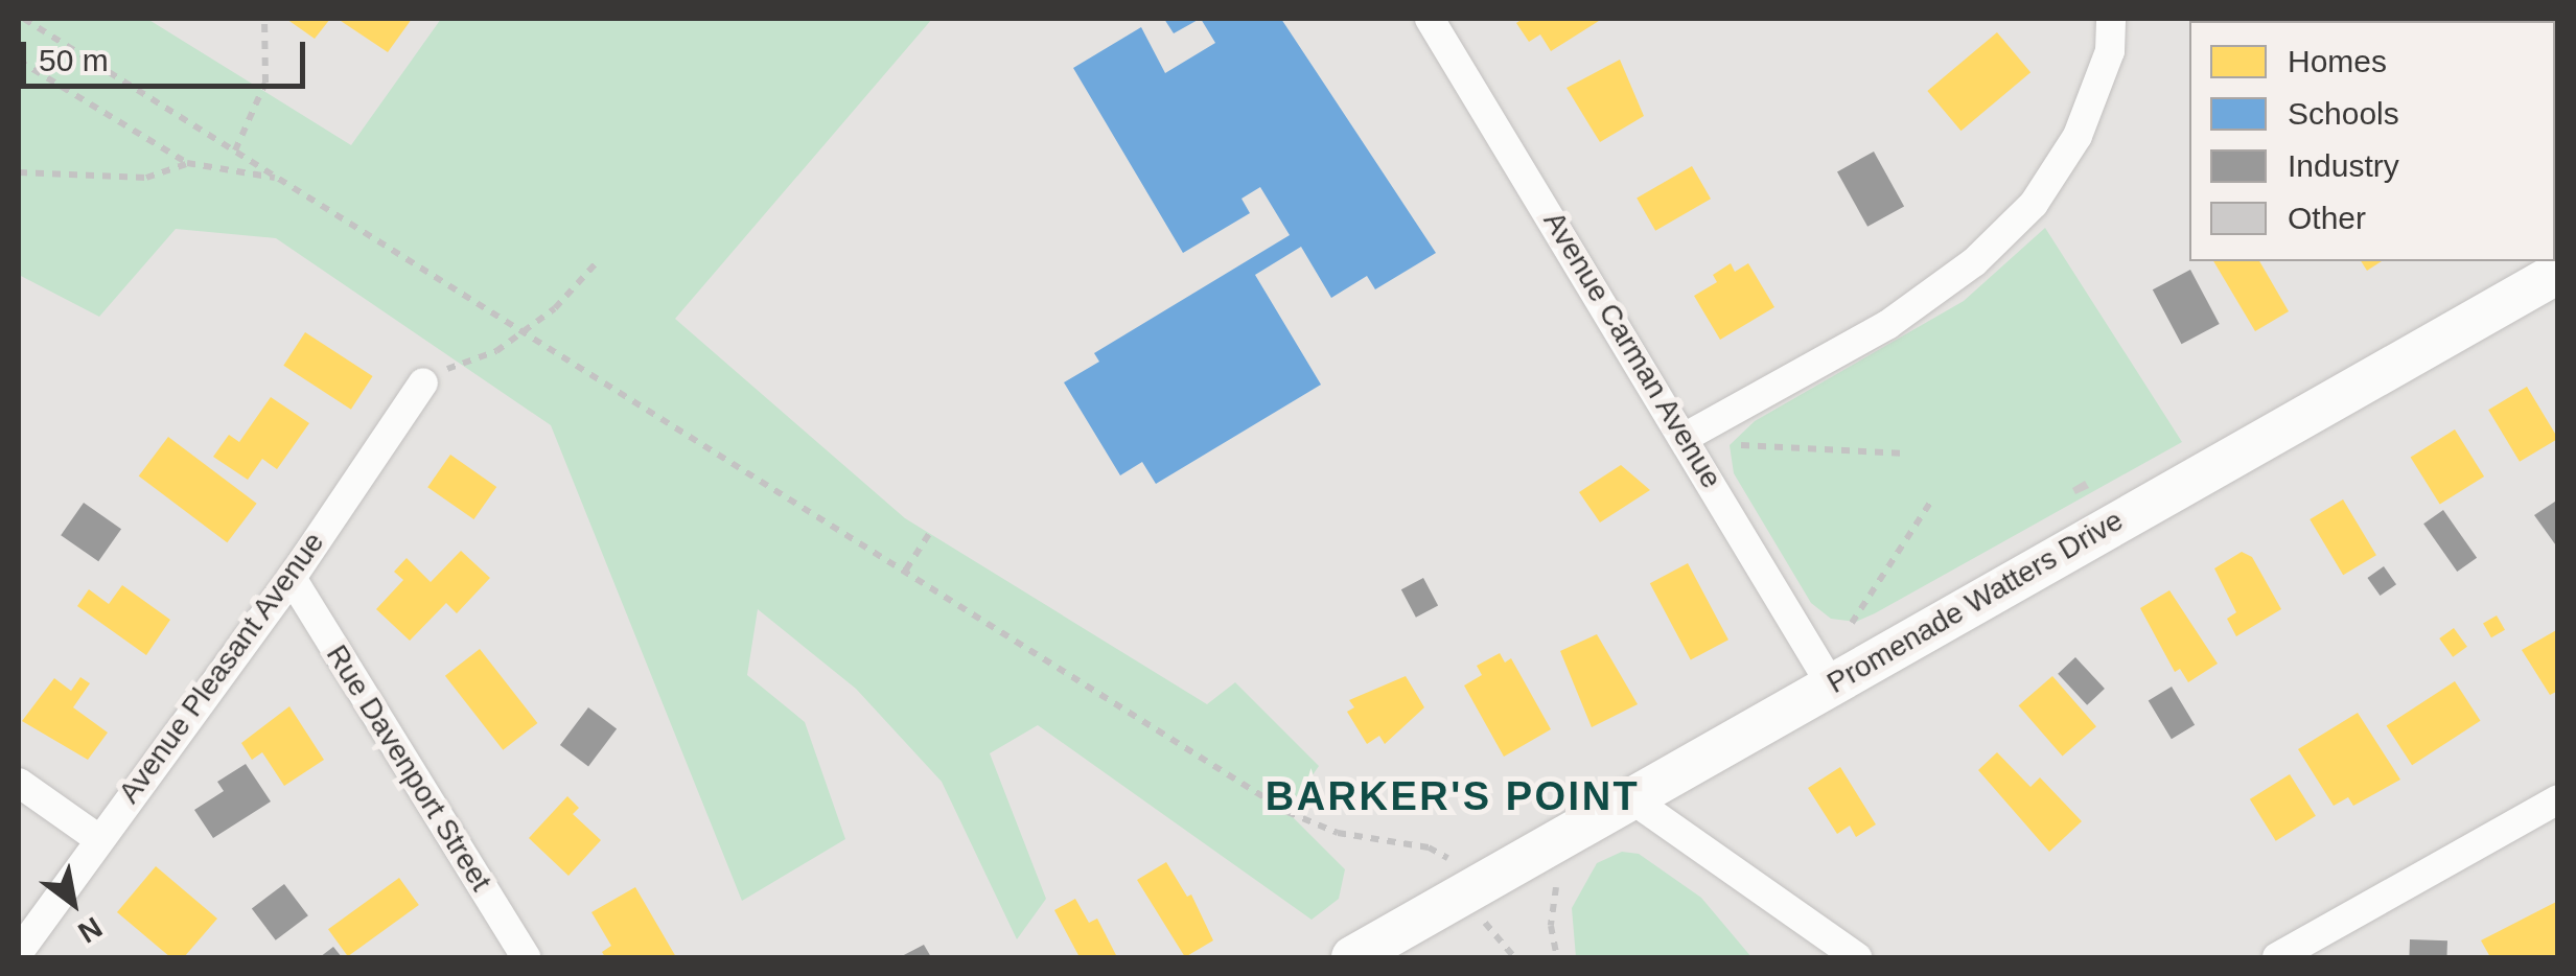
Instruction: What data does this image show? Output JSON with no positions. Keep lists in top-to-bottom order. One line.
{"streets":{"main road":["Promenade Watters Drive"],"street":["Avenue Carman Avenue","Avenue Pleasant Avenue","Rue Davenport Street"]},"crossings":[["Avenue Carman Avenue","Promenade Watters Drive"],["Avenue Pleasant Avenue","Rue Davenport Street"]],"districts":["BARKER'S POINT"],"legend":["Homes","Schools","Industry","Other"],"scale_bar":"50 m","north":"bottom right"}
